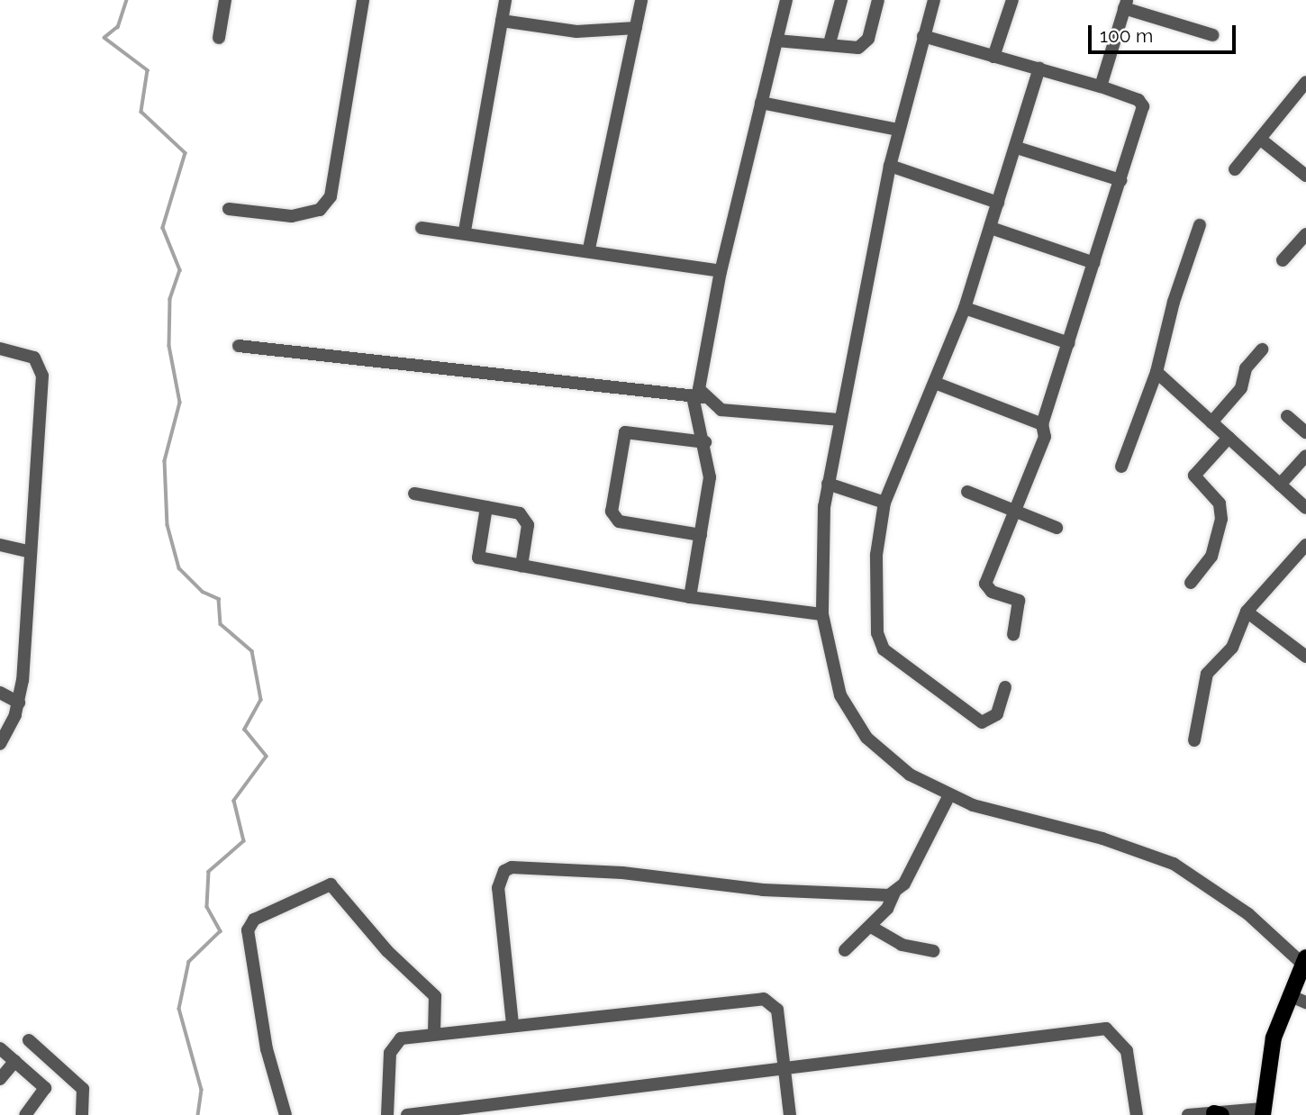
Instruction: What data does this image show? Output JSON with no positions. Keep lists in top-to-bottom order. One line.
{"scale_bar":"100 m"}
